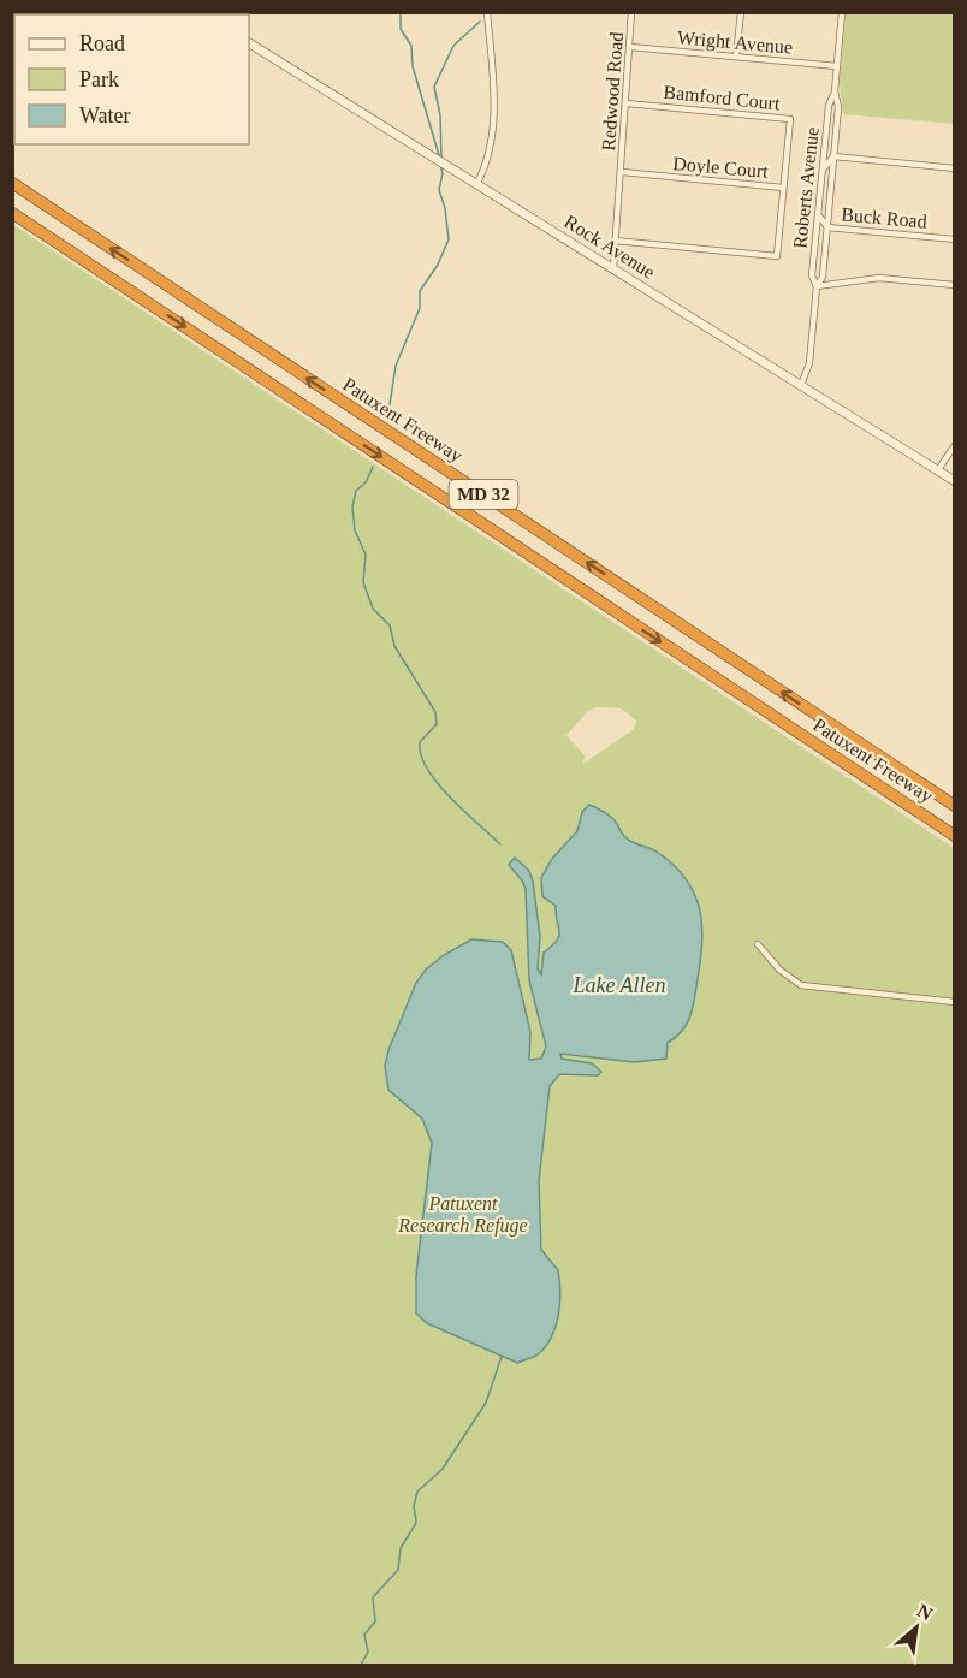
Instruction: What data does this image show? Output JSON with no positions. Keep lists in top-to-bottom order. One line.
{"streets":{"highway":["Patuxent Freeway","MD 32"],"street":["Wright Avenue","Redwood Road","Bamford Court","Doyle Court","Roberts Avenue","Buck Road","Rock Avenue"]},"crossings":[["Wright Avenue","Redwood Road"],["Wright Avenue","Roberts Avenue"],["Redwood Road","Bamford Court"],["Redwood Road","Doyle Court"],["Bamford Court","Doyle Court"],["Roberts Avenue","Buck Road"],["Roberts Avenue","Rock Avenue"]],"water":["Lake Allen"],"parks":["Patuxent Research Refuge"],"legend":["Road","Park","Water"],"north":"top right"}
